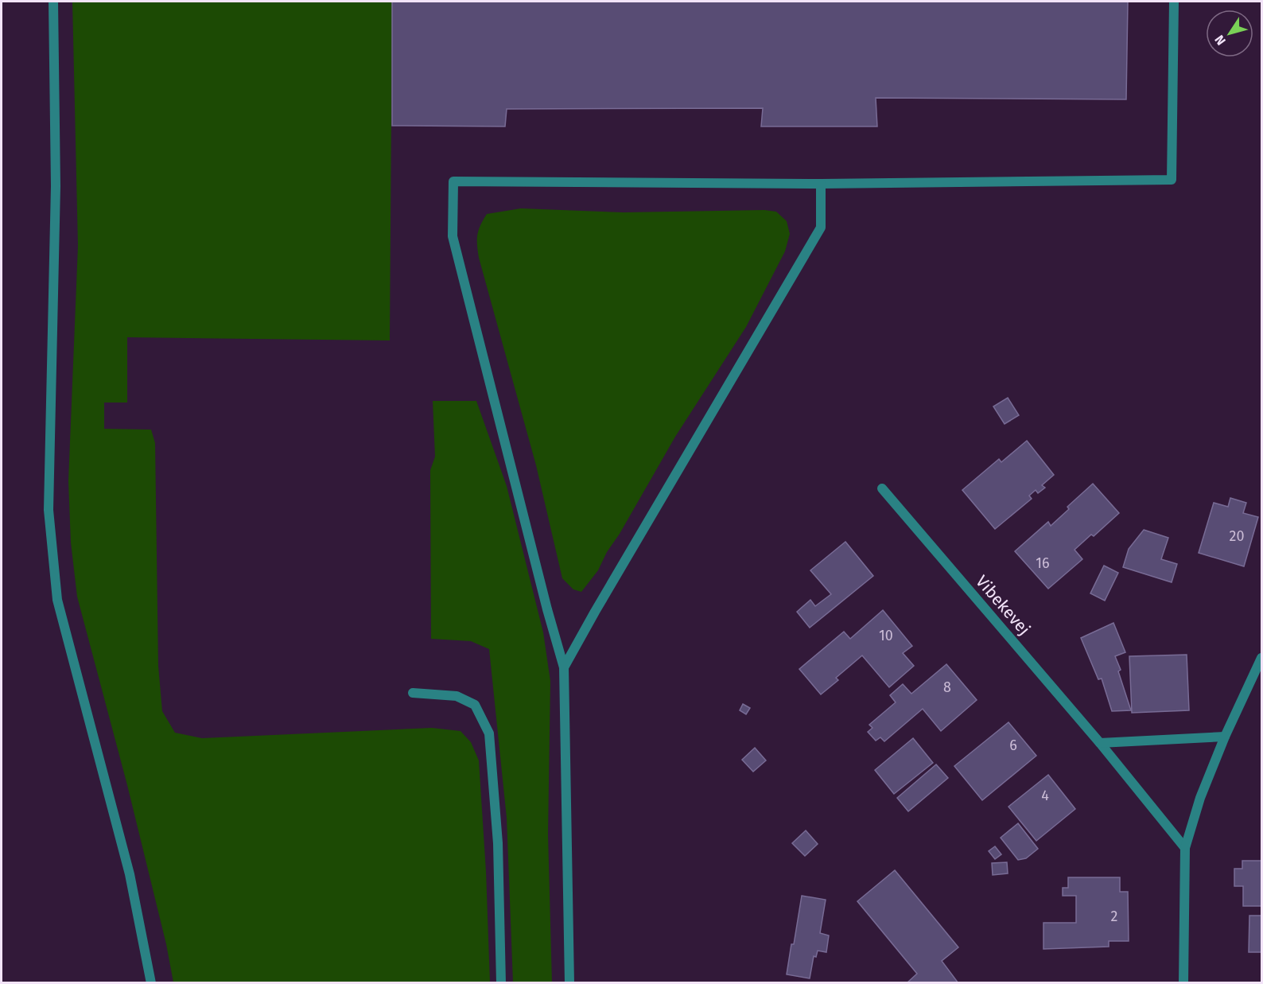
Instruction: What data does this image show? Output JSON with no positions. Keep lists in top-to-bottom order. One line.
{"streets":{"street":["Vibekevej"]},"house_numbers":["20","16","10","8","6","4","2"],"north":"bottom left"}
